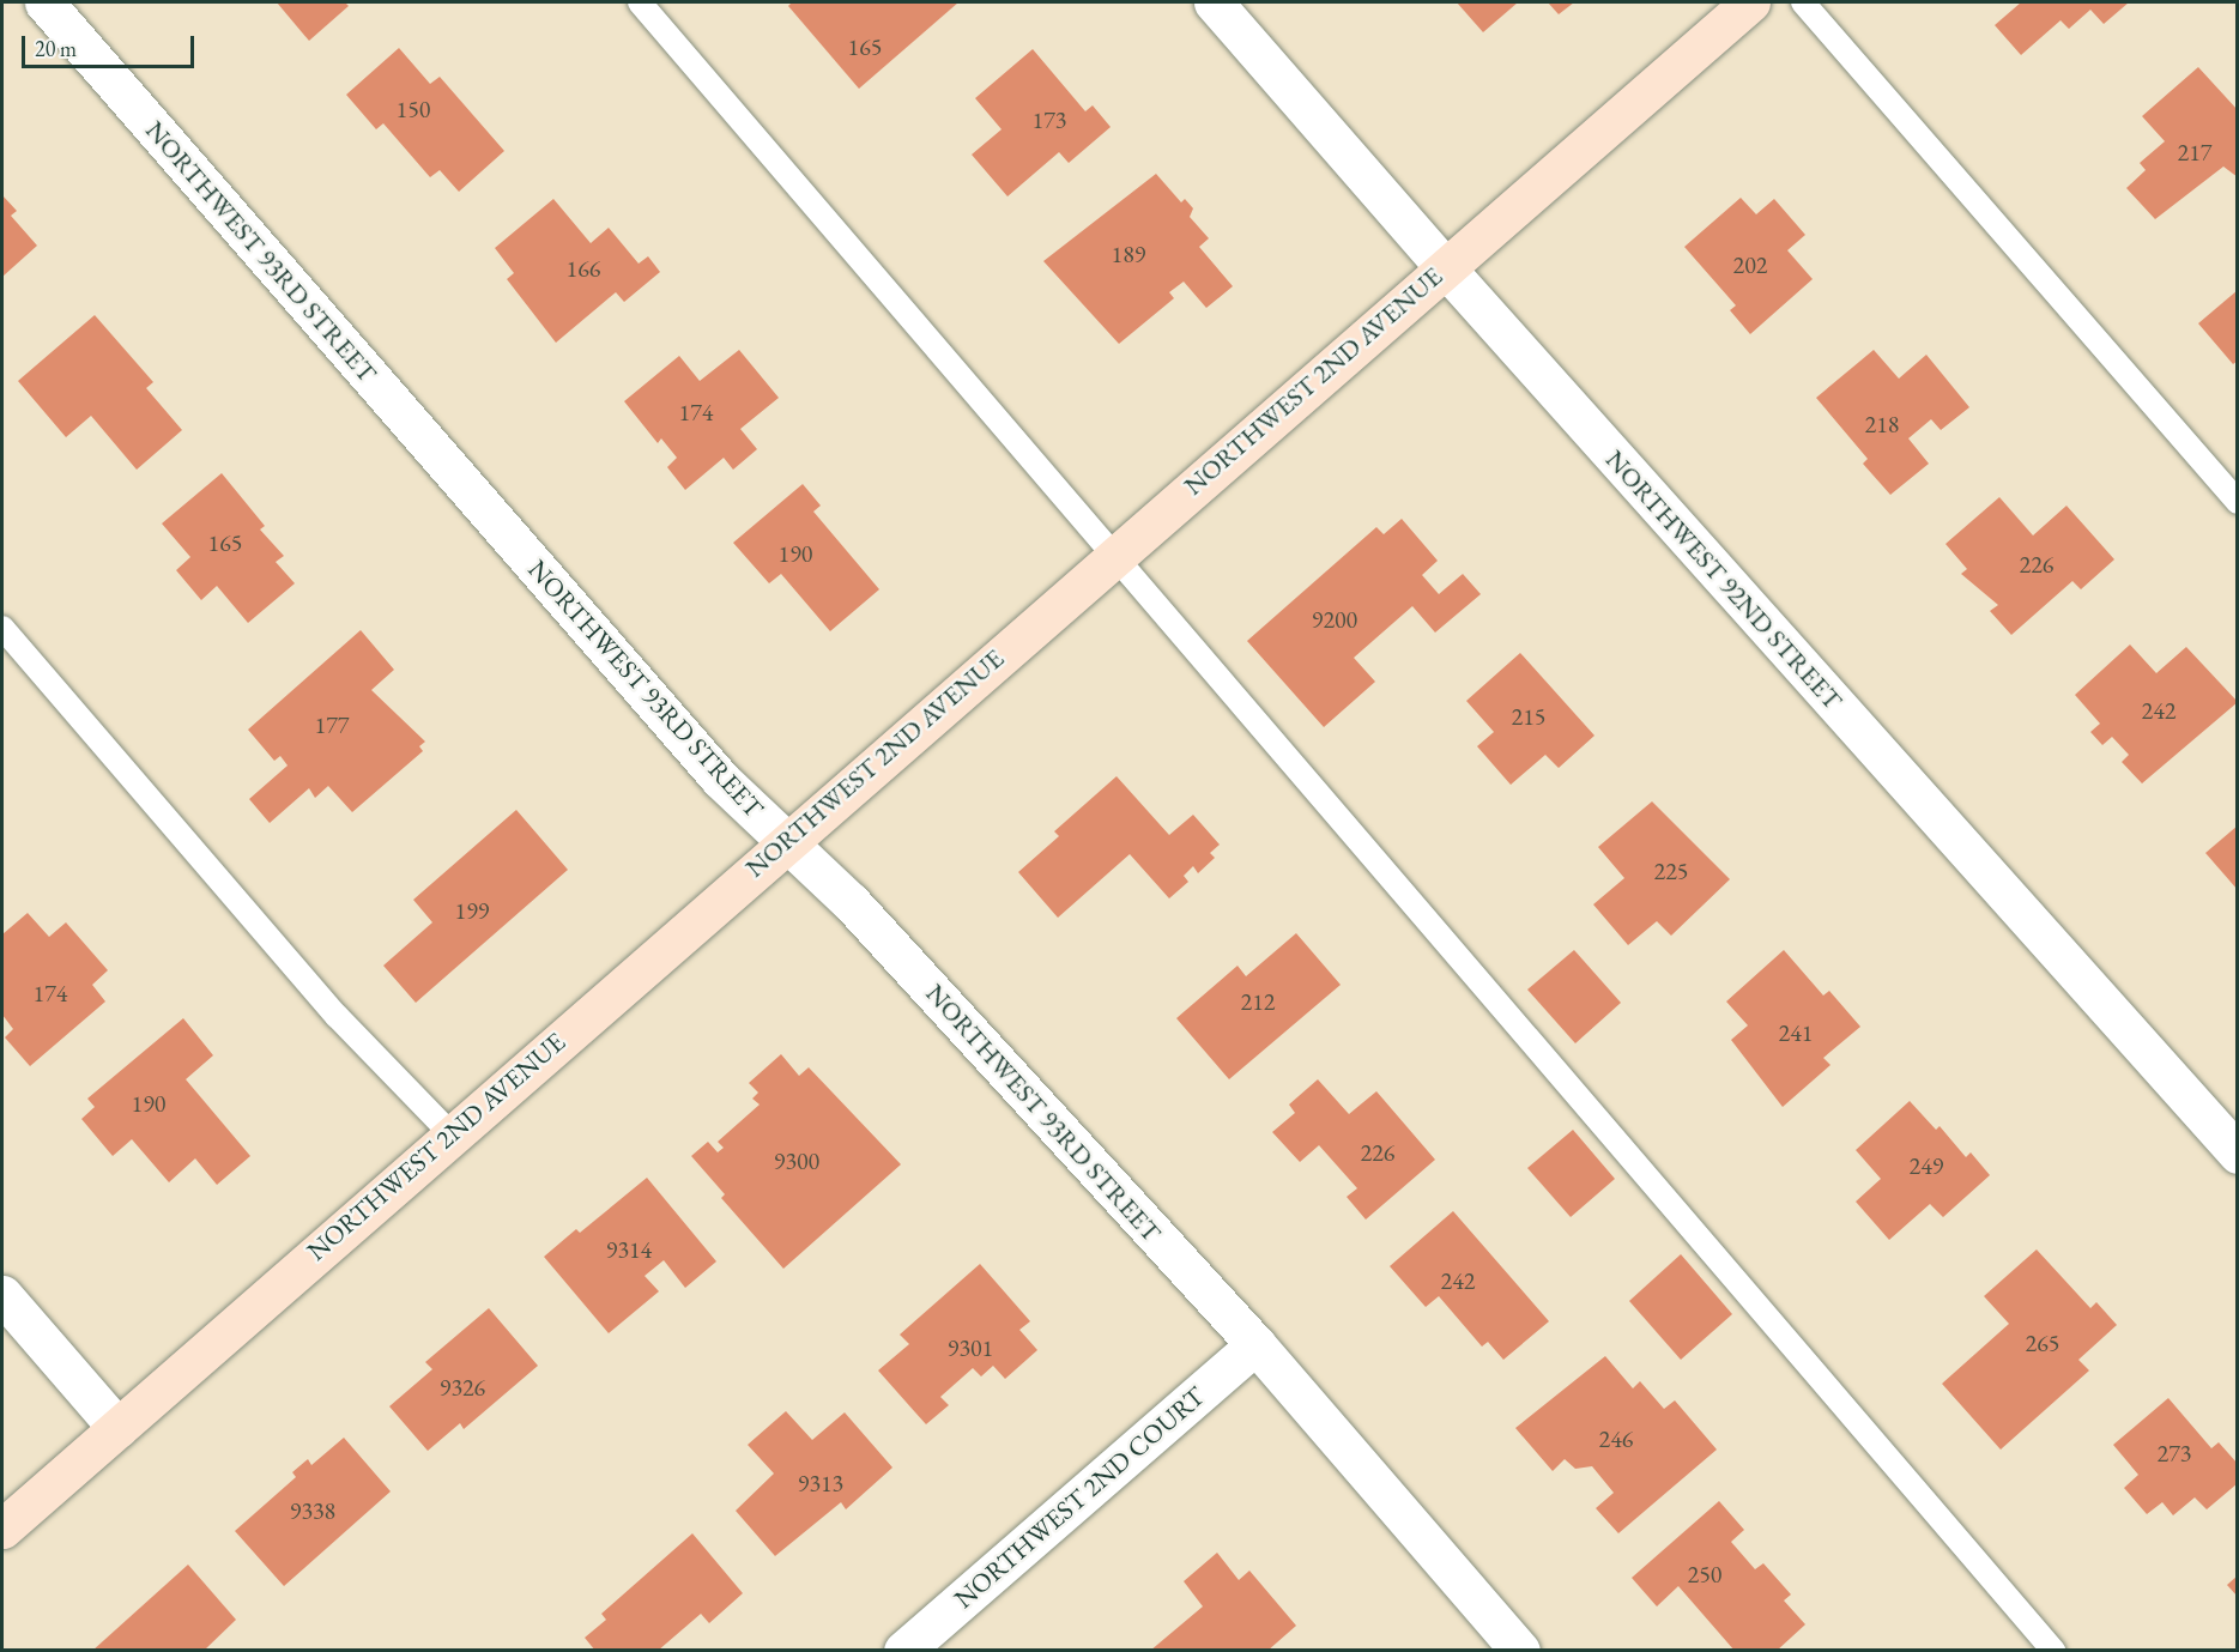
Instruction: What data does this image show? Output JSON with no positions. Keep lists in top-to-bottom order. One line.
{"streets":{"street":["NORTHWEST 93RD STREET","NORTHWEST 2ND AVENUE","NORTHWEST 92ND STREET","NORTHWEST 2ND COURT"]},"crossings":[["NORTHWEST 93RD STREET","NORTHWEST 2ND AVENUE"],["NORTHWEST 93RD STREET","NORTHWEST 2ND COURT"],["NORTHWEST 2ND AVENUE","NORTHWEST 92ND STREET"]],"house_numbers":["165","150","173","217","189","202","166","174","218","165","190","226","9200","242","215","177","225","199","174","212","241","190","226","9300","249","9314","242","265","9301","9326","246","273","9313","9338","250"],"scale_bar":"20 m"}
